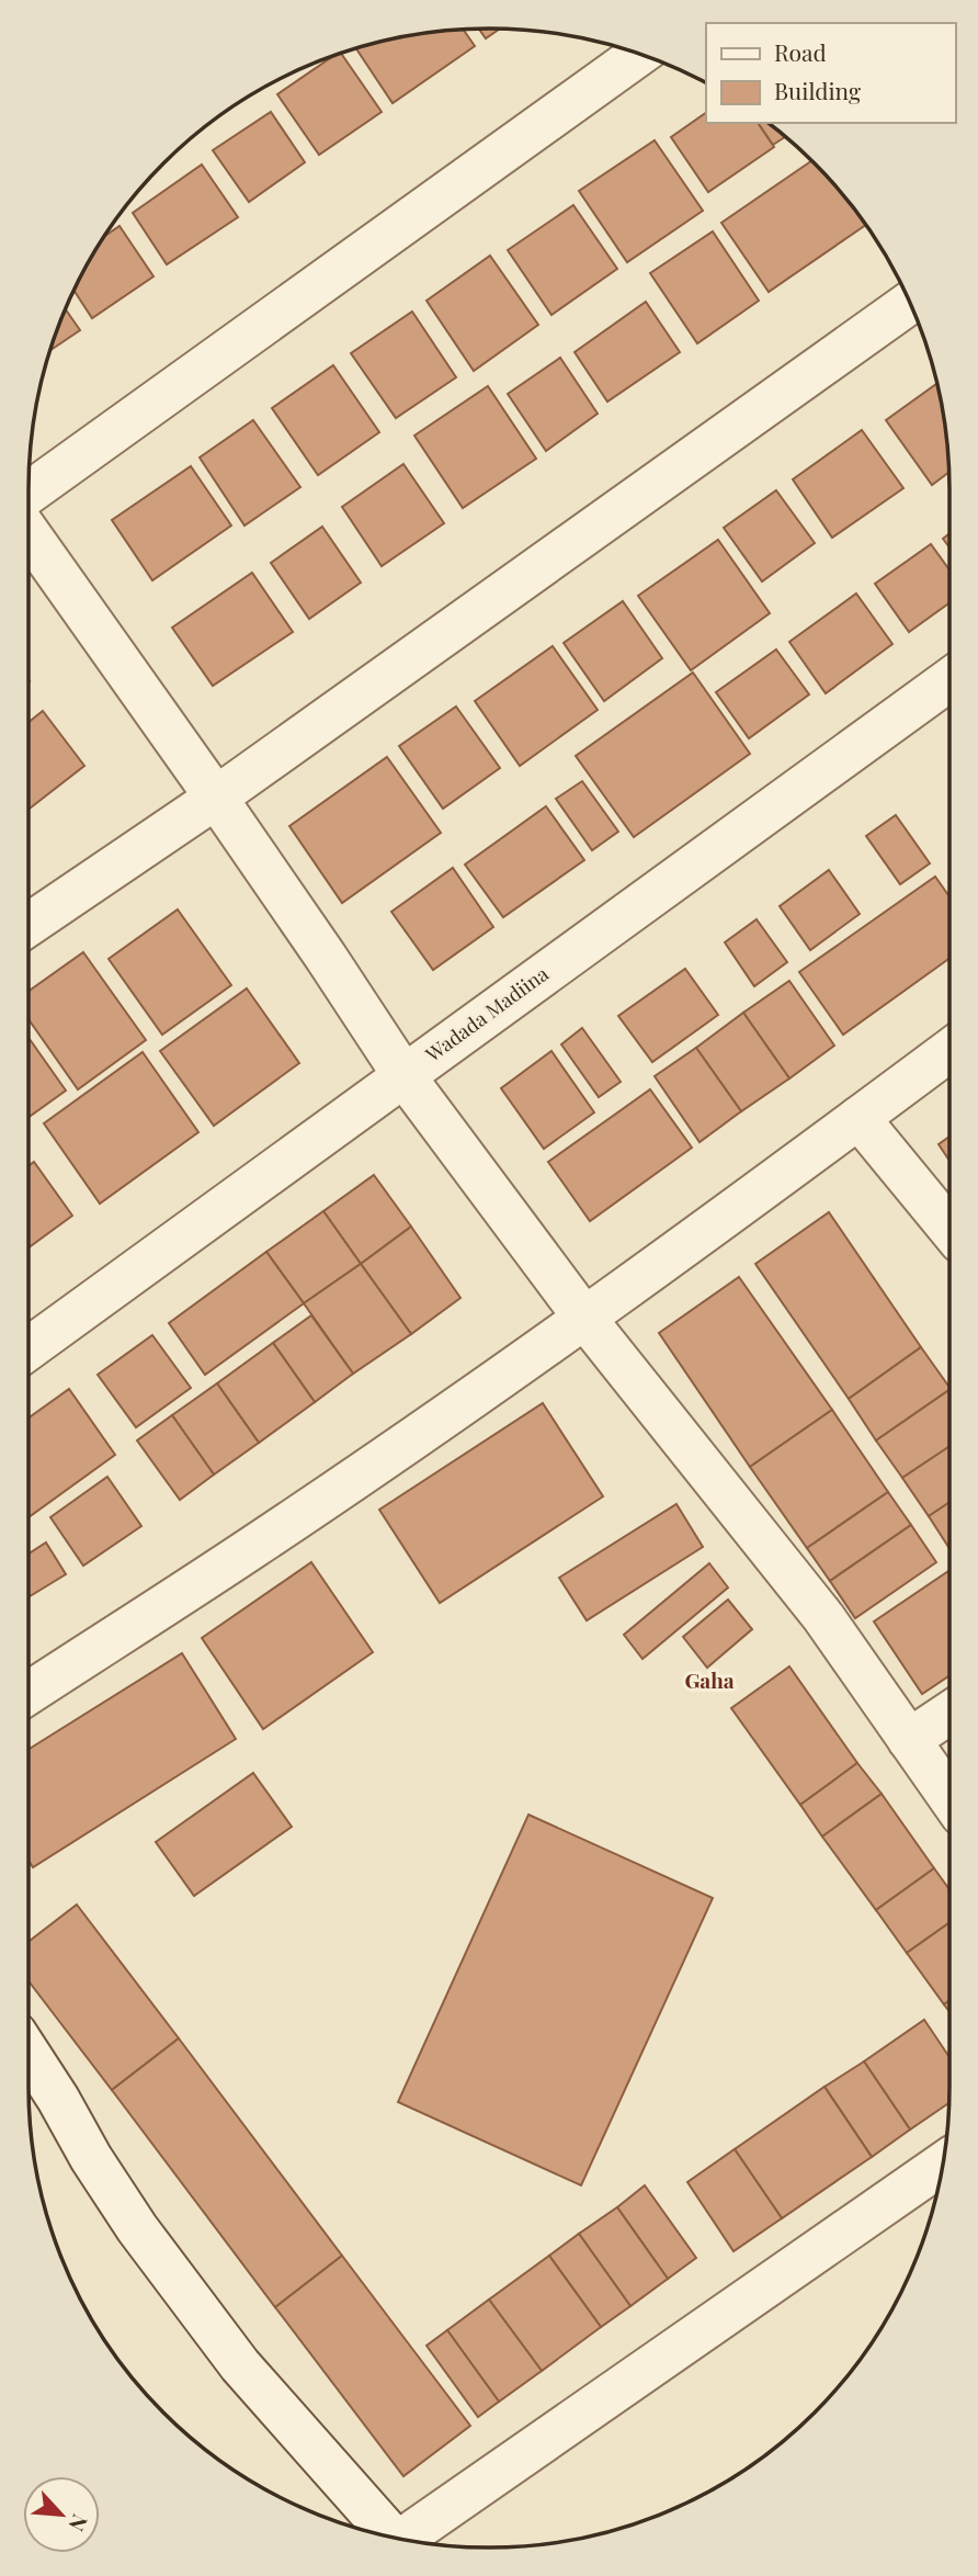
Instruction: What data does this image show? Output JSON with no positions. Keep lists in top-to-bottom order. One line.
{"streets":{"street":["Wadada Madiina"]},"districts":["Gaha"],"legend":["Road","Building"],"north":"bottom right"}
